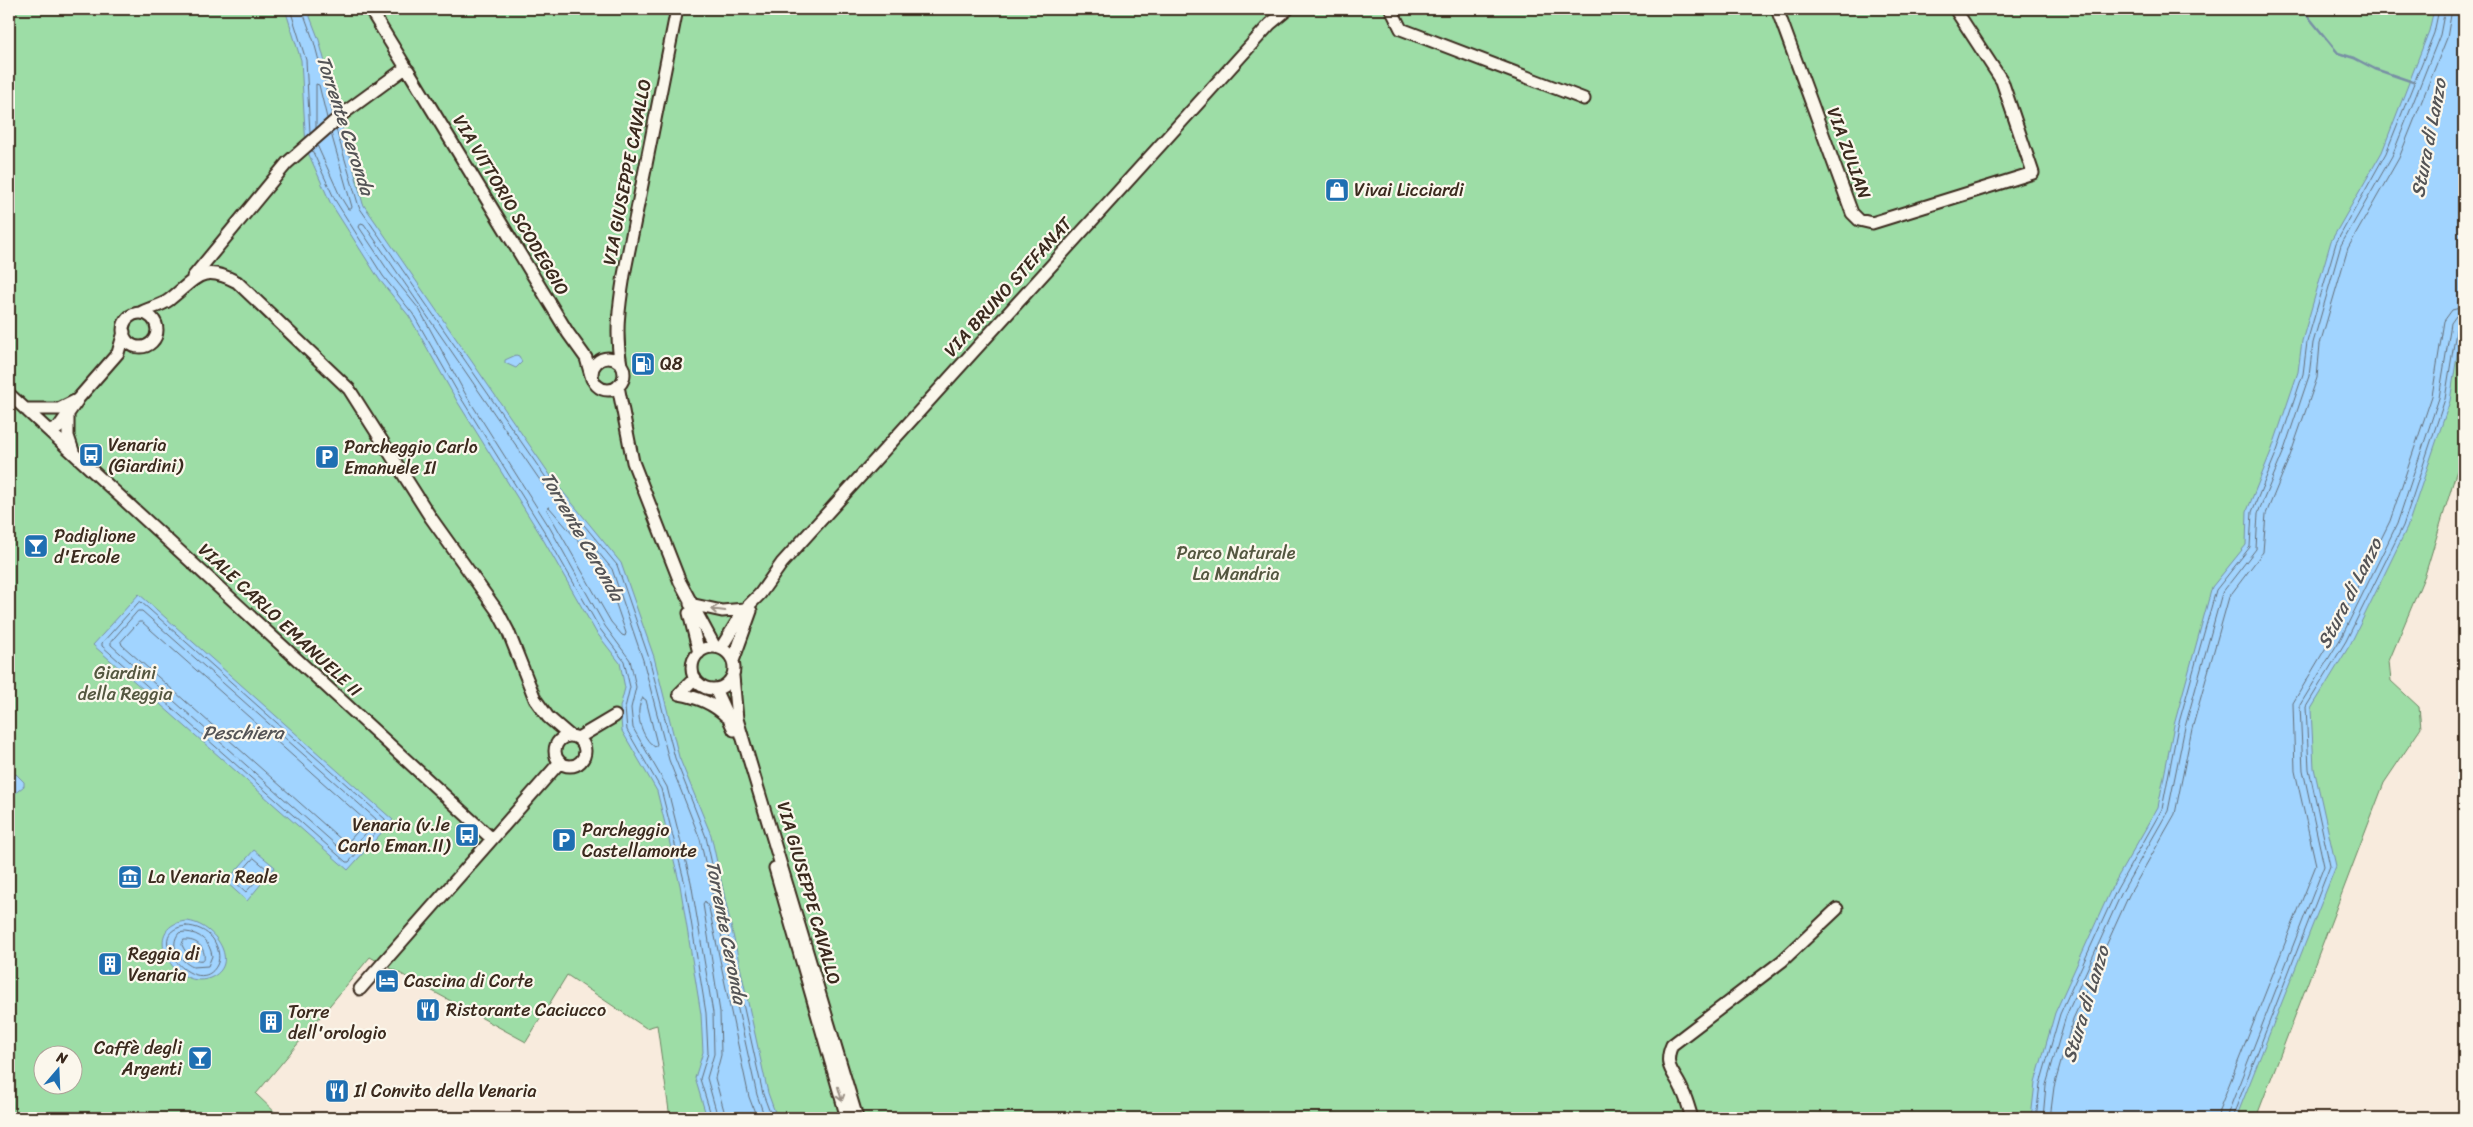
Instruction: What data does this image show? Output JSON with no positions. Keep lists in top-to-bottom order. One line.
{"streets":{"street":["VIA ZULIAN","VIA GIUSEPPE CAVALLO","VIA VITTORIO SCODEGGIO","VIA BRUNO STEFANAT","VIALE CARLO EMANUELE II"]},"crossings":[["VIA GIUSEPPE CAVALLO","VIA VITTORIO SCODEGGIO"],["VIA GIUSEPPE CAVALLO","VIA BRUNO STEFANAT"]],"water":["Torrente Ceronda","Stura di Lanzo","Peschiera"],"parks":["Parco Naturale La Mandria","Giardini della Reggia"],"places":{"shop":["Vivai Licciardi"],"fuel station":["Q8"],"bus stop":["Venaria (Giardini)","Venaria (v.le Carlo Eman.II)"],"parking":["Parcheggio Carlo Emanuele II","Parcheggio Castellamonte"],"bar":["Padiglione d'Ercole","Caffè degli Argenti"],"museum":["La Venaria Reale"],"building":["Reggia di Venaria","Torre dell'orologio"],"hotel":["Cascina di Corte"],"restaurant":["Ristorante Caciucco","Il Convito della Venaria"]},"north":"top"}
